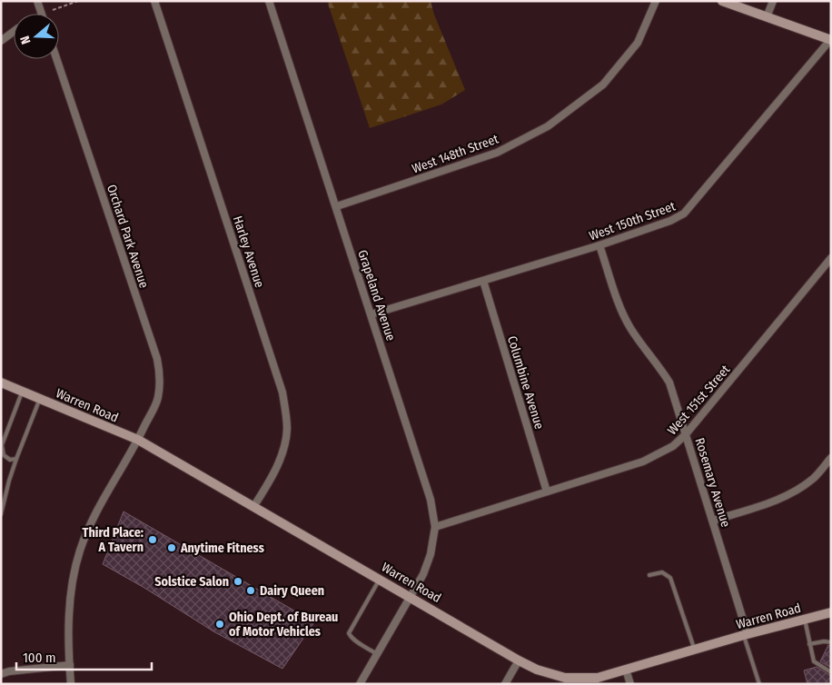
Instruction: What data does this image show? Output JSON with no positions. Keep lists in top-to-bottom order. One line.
{"streets":{"main road":["Warren Road"],"street":["West 148th Street","West 150th Street","Orchard Park Avenue","Harley Avenue","Grapeland Avenue","Columbine Avenue","West 151st Street","Rosemary Avenue"]},"crossings":[["West 148th Street","Grapeland Avenue"],["West 150th Street","Grapeland Avenue"],["West 150th Street","Columbine Avenue"],["West 150th Street","Rosemary Avenue"],["Orchard Park Avenue","Warren Road"],["Harley Avenue","Warren Road"],["Grapeland Avenue","West 151st Street"],["Grapeland Avenue","Warren Road"],["Columbine Avenue","West 151st Street"],["West 151st Street","Rosemary Avenue"],["Warren Road","Rosemary Avenue"]],"places":["Third Place: A Tavern","Anytime Fitness","Solstice Salon","Dairy Queen","Ohio Dept. of Bureau of Motor Vehicles"],"scale_bar":"100 m","north":"left"}
